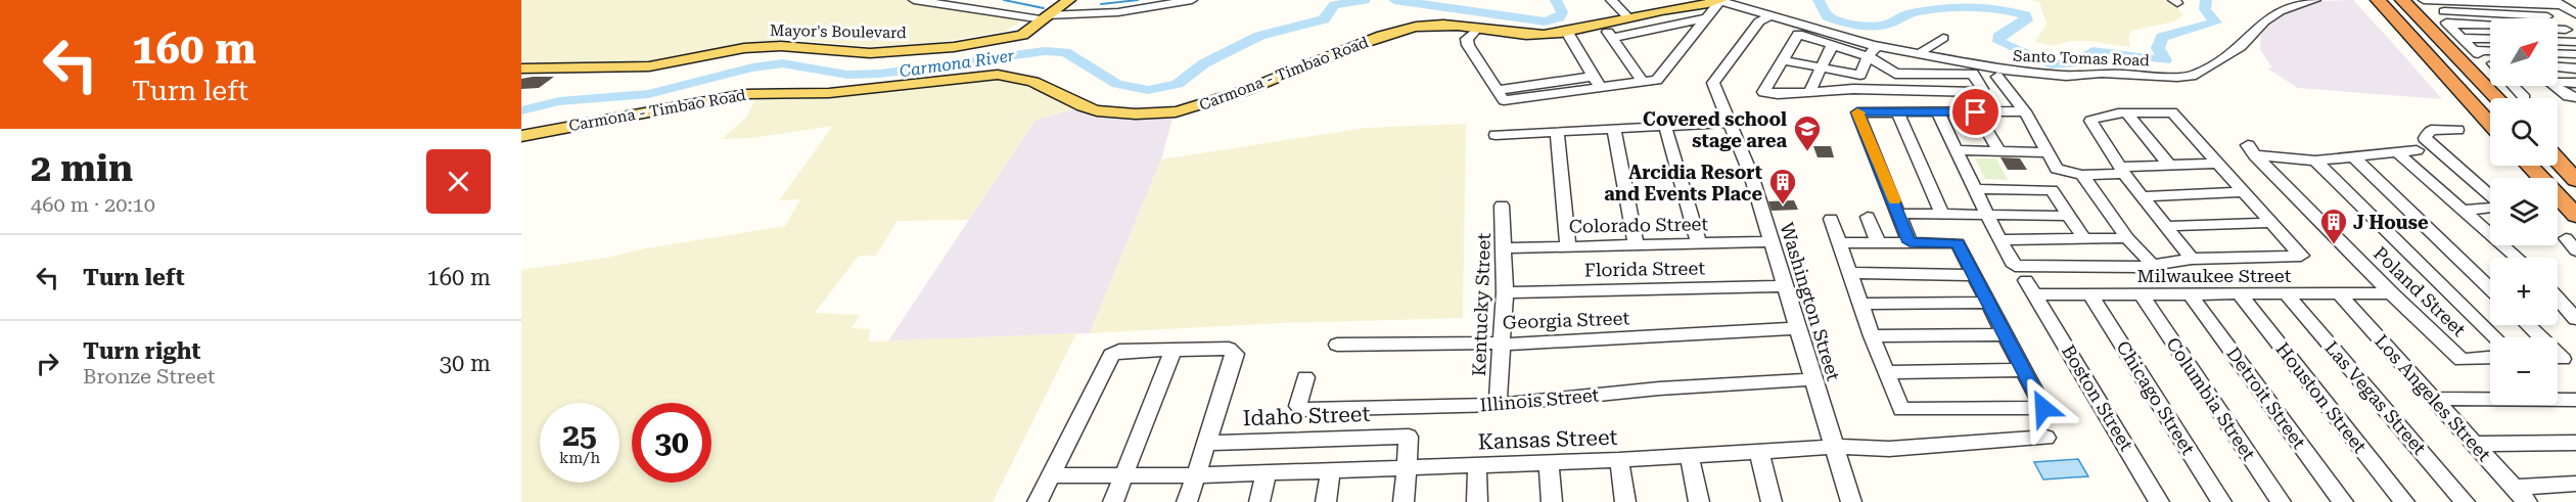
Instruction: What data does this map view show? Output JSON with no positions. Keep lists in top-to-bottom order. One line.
{"streets":{"main road":["Mayor's Boulevard","Carmona - Timbao Road"],"street":["Santo Tomas Road","Colorado Street","Florida Street","Milwaukee Street","Poland Street","Washington Street","Kentucky Street","Georgia Street","Boston Street","Chicago Street","Detroit Street","Houston Street","Las Vegas Street","Los Angeles Street","Columbia Street","Illinois Street","Idaho Street","Kansas Street"]},"crossings":[["Santo Tomas Road","Carmona - Timbao Road"],["Santo Tomas Road","Washington Street"],["Colorado Street","Washington Street"],["Colorado Street","Kentucky Street"],["Florida Street","Washington Street"],["Florida Street","Kentucky Street"],["Milwaukee Street","Poland Street"],["Milwaukee Street","Boston Street"],["Milwaukee Street","Chicago Street"],["Milwaukee Street","Detroit Street"],["Milwaukee Street","Houston Street"],["Milwaukee Street","Las Vegas Street"],["Milwaukee Street","Los Angeles Street"],["Milwaukee Street","Columbia Street"],["Washington Street","Georgia Street"],["Washington Street","Illinois Street"],["Washington Street","Kansas Street"],["Kentucky Street","Georgia Street"],["Kentucky Street","Illinois Street"],["Idaho Street","Kansas Street"]],"water":["Carmona River"],"places":{"school or university":["Covered school stage area"],"building":["Arcidia Resort and Events Place","J House"]},"north":"top right","page":{"turn":["160 m","Turn left"],"map_buttons":["+","−"],"heading":["2 min","460 m · 20:10"],"list":[{"name":"Turn left","value":"160 m"},{"name":"Turn right","note":"Bronze Street","value":"30 m"}],"speed":"25 km/h","limit":"30"}}
